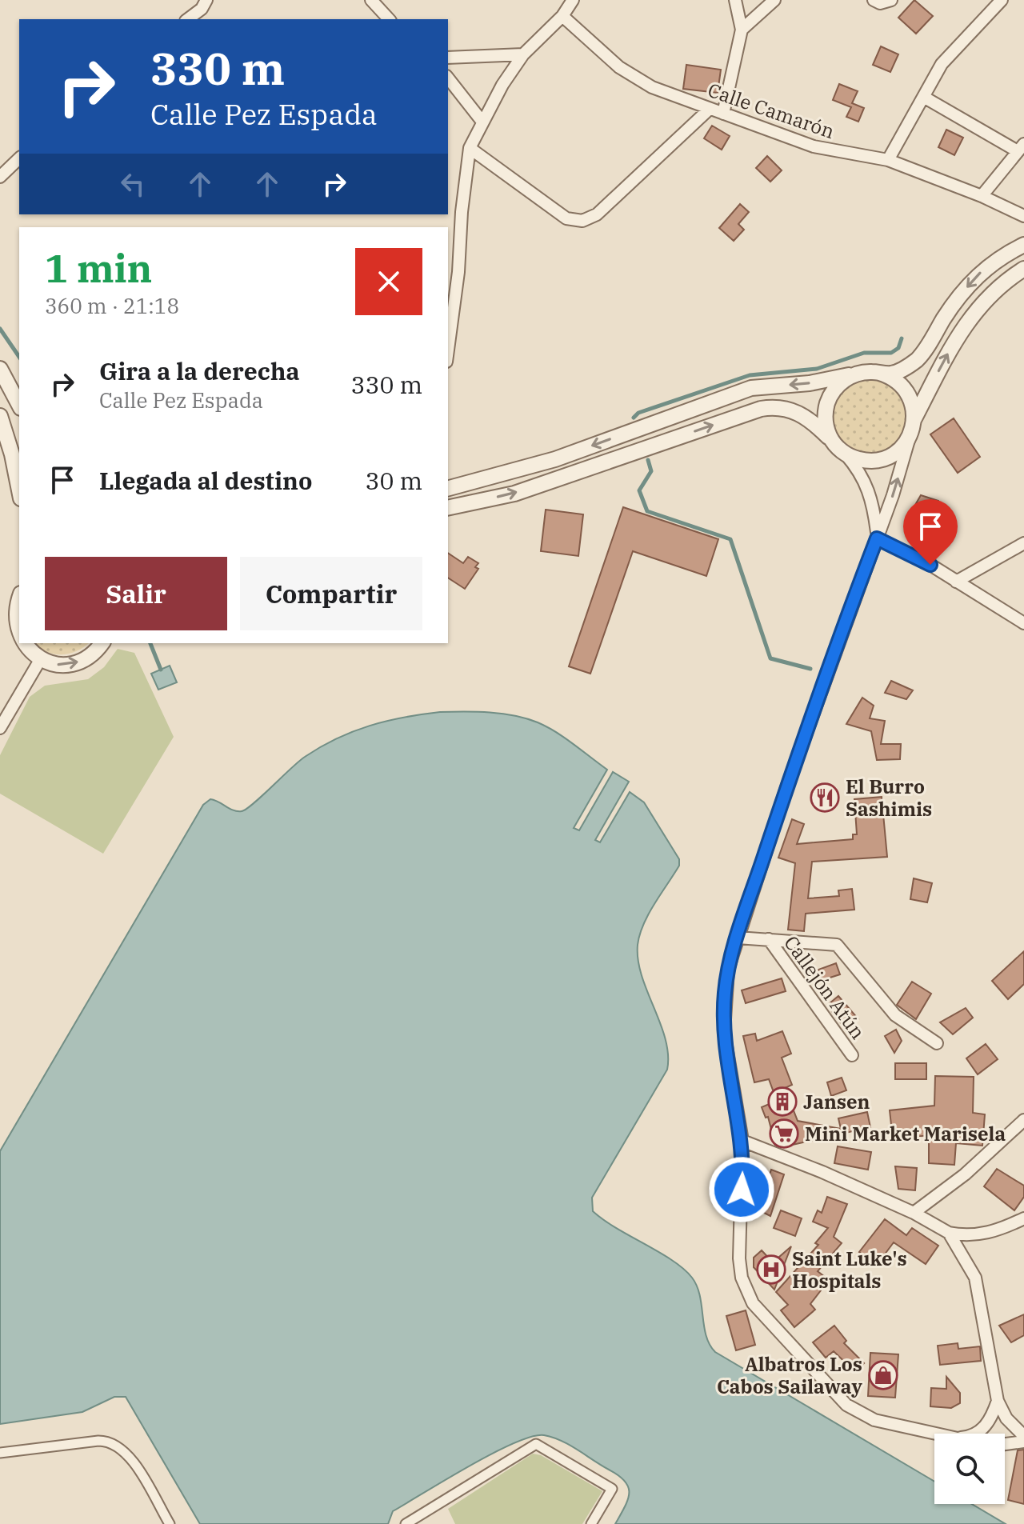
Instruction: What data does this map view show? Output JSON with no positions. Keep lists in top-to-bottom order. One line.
{"streets":{"street":["Calle Camarón","Callejón Atún"]},"places":{"restaurant":["El Burro Sashimis"],"building":["Jansen"],"supermarket":["Mini Market Marisela"],"hospital":["Saint Luke's Hospitals"],"shop":["Albatros Los Cabos Sailaway"]},"page":{"turn":["330 m","Calle Pez Espada"],"heading":["1 min","360 m · 21:18"],"list":[{"name":"Gira a la derecha","note":"Calle Pez Espada","value":"330 m"},{"name":"Llegada al destino","value":"30 m"}],"buttons":["Salir","Compartir"]}}
